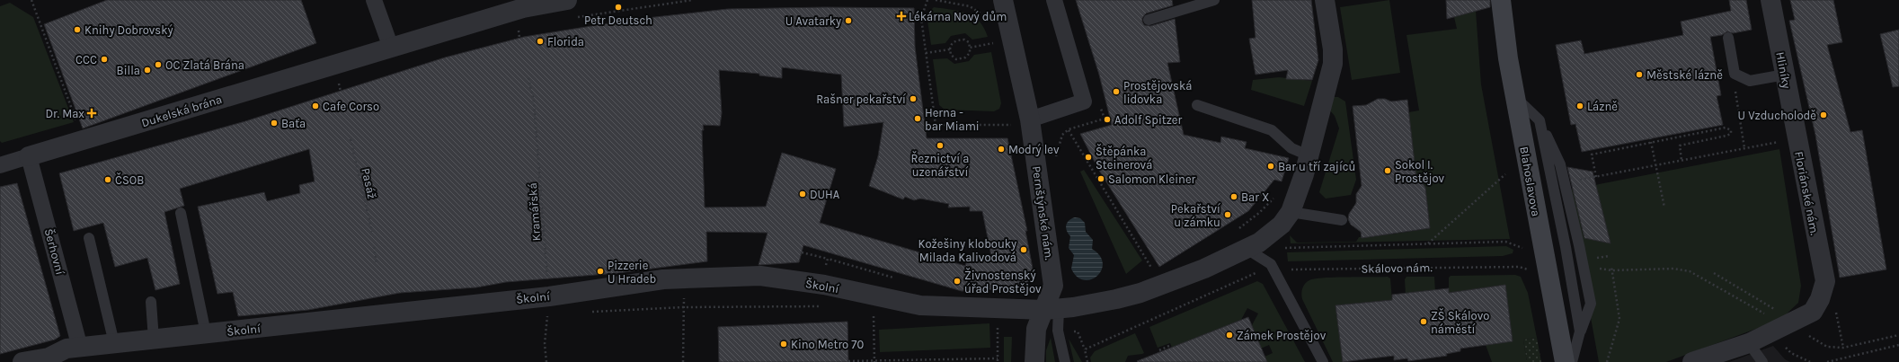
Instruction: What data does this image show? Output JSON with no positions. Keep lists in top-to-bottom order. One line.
{"streets":{"main road":["Blahoslavova"],"street":["Hliníky","Dukelská brána","Floriánské nám.","Pernštýnské nám.","Šerhovní","Školní"],"path":["Pasáž","Kramářská","Skálovo nám."]},"crossings":[["Hliníky","Floriánské nám."],["Dukelská brána","Šerhovní"],["Blahoslavova","Skálovo nám."],["Kramářská","Školní"],["Pernštýnské nám.","Školní"],["Šerhovní","Školní"]],"places":{"other":["Petr Deutsch","U Avatarky","Knihy Dobrovský","Florida","CCC","OC Zlatá Brána","Billa","Městské lázně","Prostějovská lidovka","Rašner pekařství","Cafe Corso","Lázně","U Vzducholodě","Herna - bar Miami","Adolf Spitzer","Baťa","Řeznictví a uzenářství","Modrý lev","Štěpánka Steinerová","Bar u tří zajíců","Sokol I. Prostějov","Salomon Kleiner","ČSOB","DUHA","Bar X","Pekařství u zámku","Kožešiny klobouky Milada Kalivodová","Pizzerie U Hradeb","Živnostenský úřad Prostějov","ZŠ Skálovo náměstí","Zámek Prostějov","Kino Metro 70"],"health":["Lékárna Nový dům","Dr. Max"]}}
